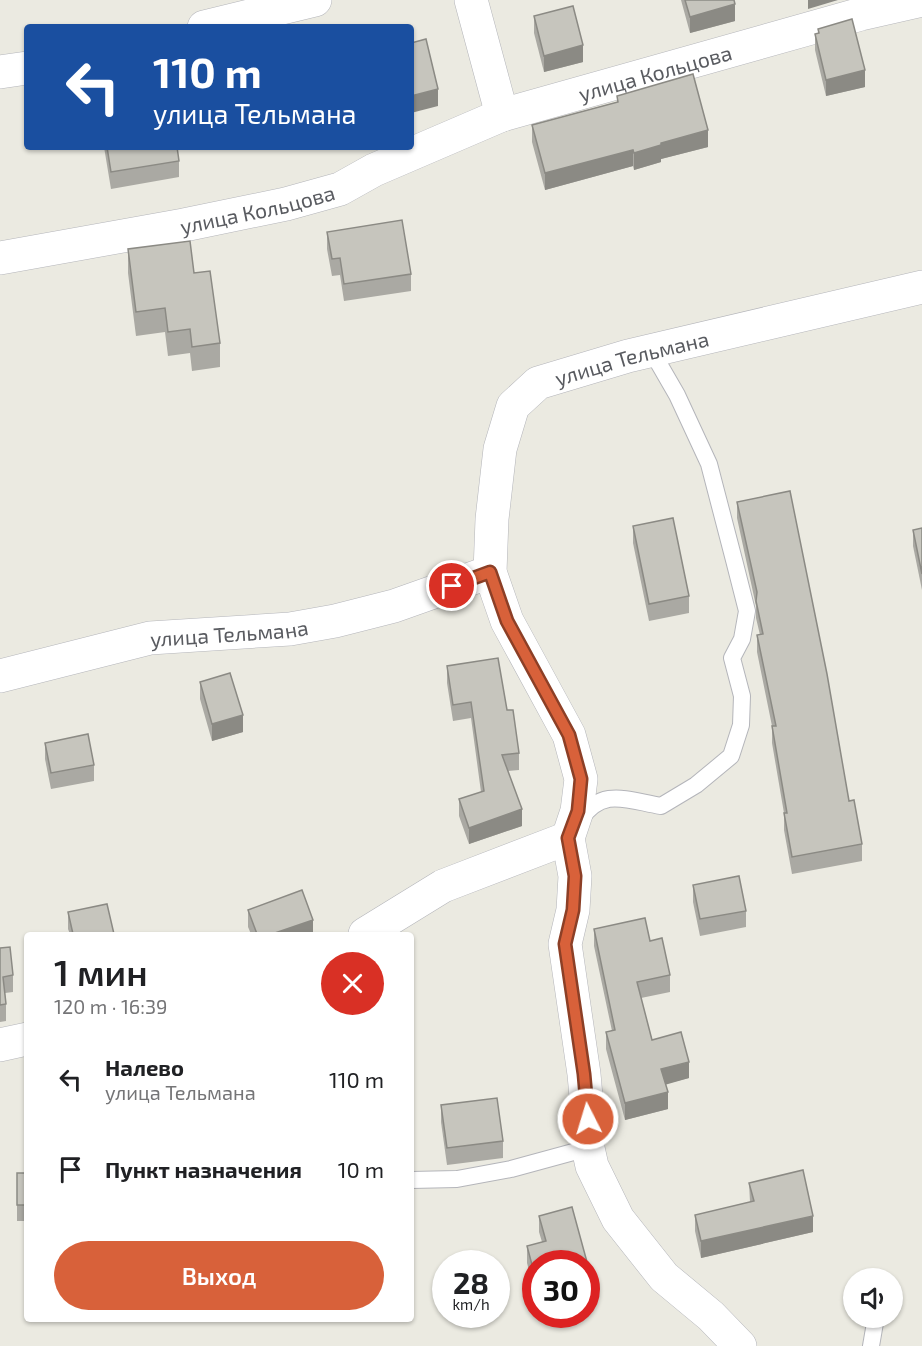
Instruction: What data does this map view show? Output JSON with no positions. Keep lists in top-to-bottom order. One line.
{"streets":{"street":["улица Кольцова","улица Кольцoва","улица Тельмана"]},"crossings":[["улица Кольцова","улица Кольцoва"]],"page":{"turn":["110 m","улица Тельмана"],"heading":["1 мин","120 m · 16:39"],"list":[{"name":"Налево","note":"улица Тельмана","value":"110 m"},{"name":"Пункт назначения","value":"10 m"}],"buttons":"Выход","speed":"28 km/h","limit":"30"}}
